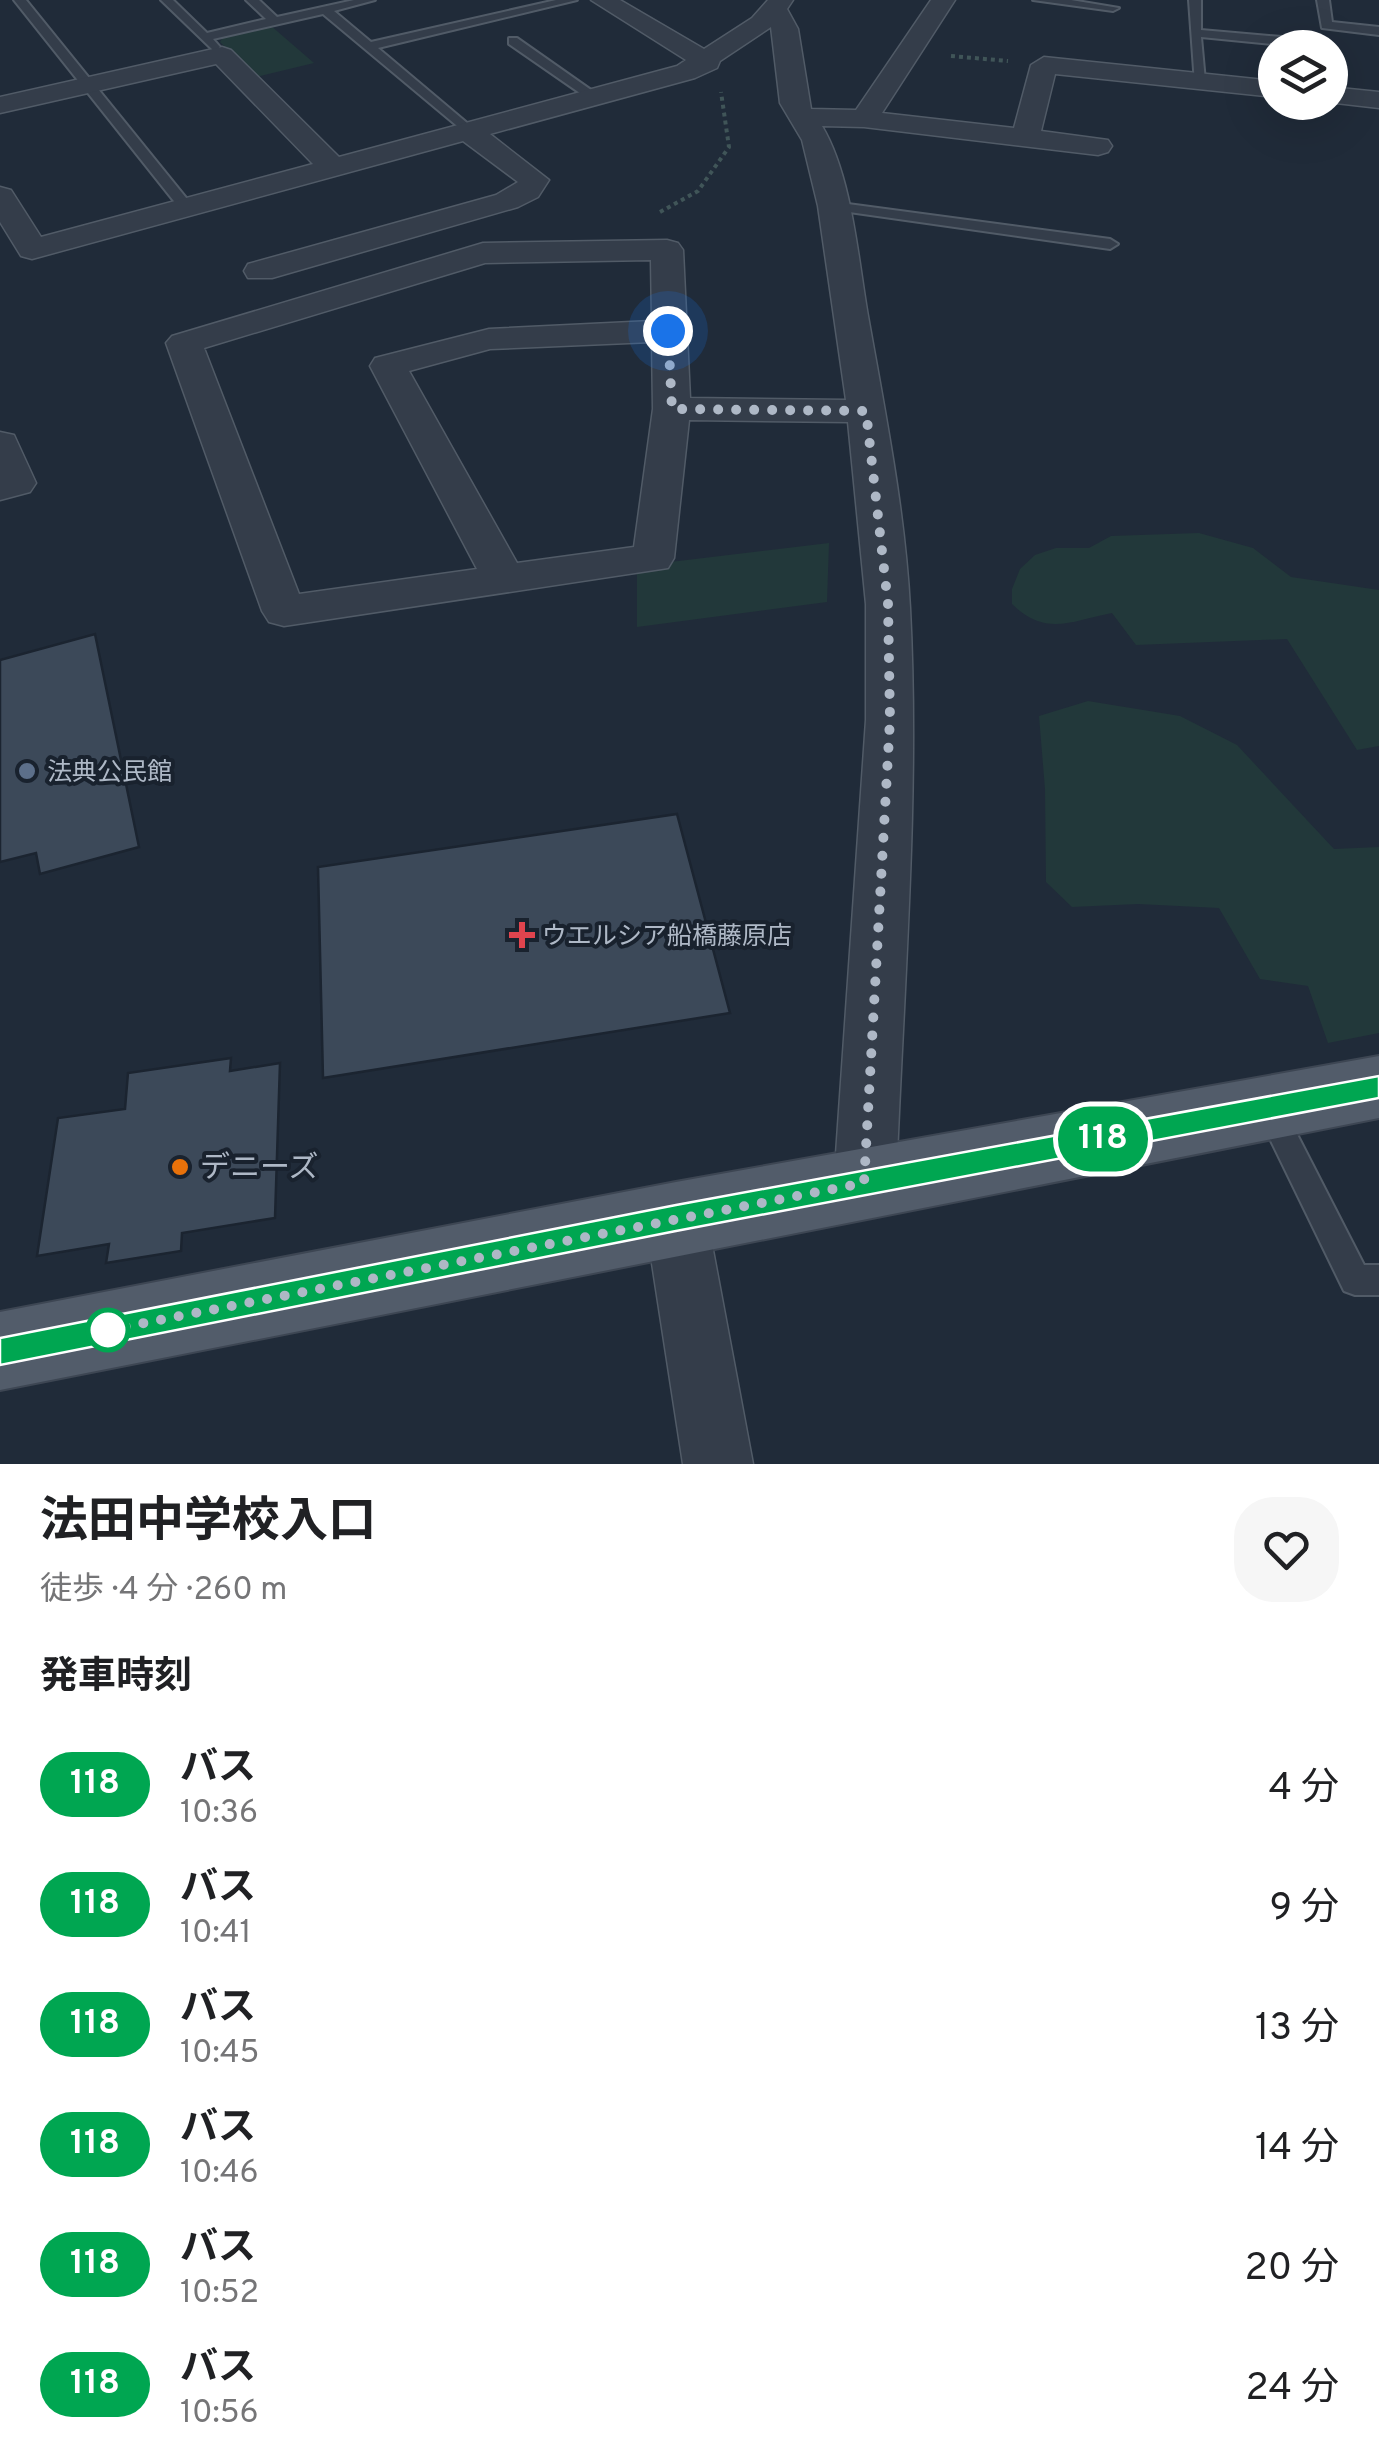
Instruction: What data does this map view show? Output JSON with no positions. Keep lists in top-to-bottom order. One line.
{"places":{"other":["法典公民館","デニーズ"],"health":["ウエルシア船橋藤原店"]},"lines":["bus line 118"],"page":{"on_map":"118","heading":[["法田中学校入口","徒歩 · 4 分 · 260 m"],"発車時刻"],"list":[{"mark":"118","name":"バス","note":"10:36","value":"4 分"},{"mark":"118","name":"バス","note":"10:41","value":"9 分"},{"mark":"118","name":"バス","note":"10:45","value":"13 分"},{"mark":"118","name":"バス","note":"10:46","value":"14 分"},{"mark":"118","name":"バス","note":"10:52","value":"20 分"},{"mark":"118","name":"バス","note":"10:56","value":"24 分"}]}}
